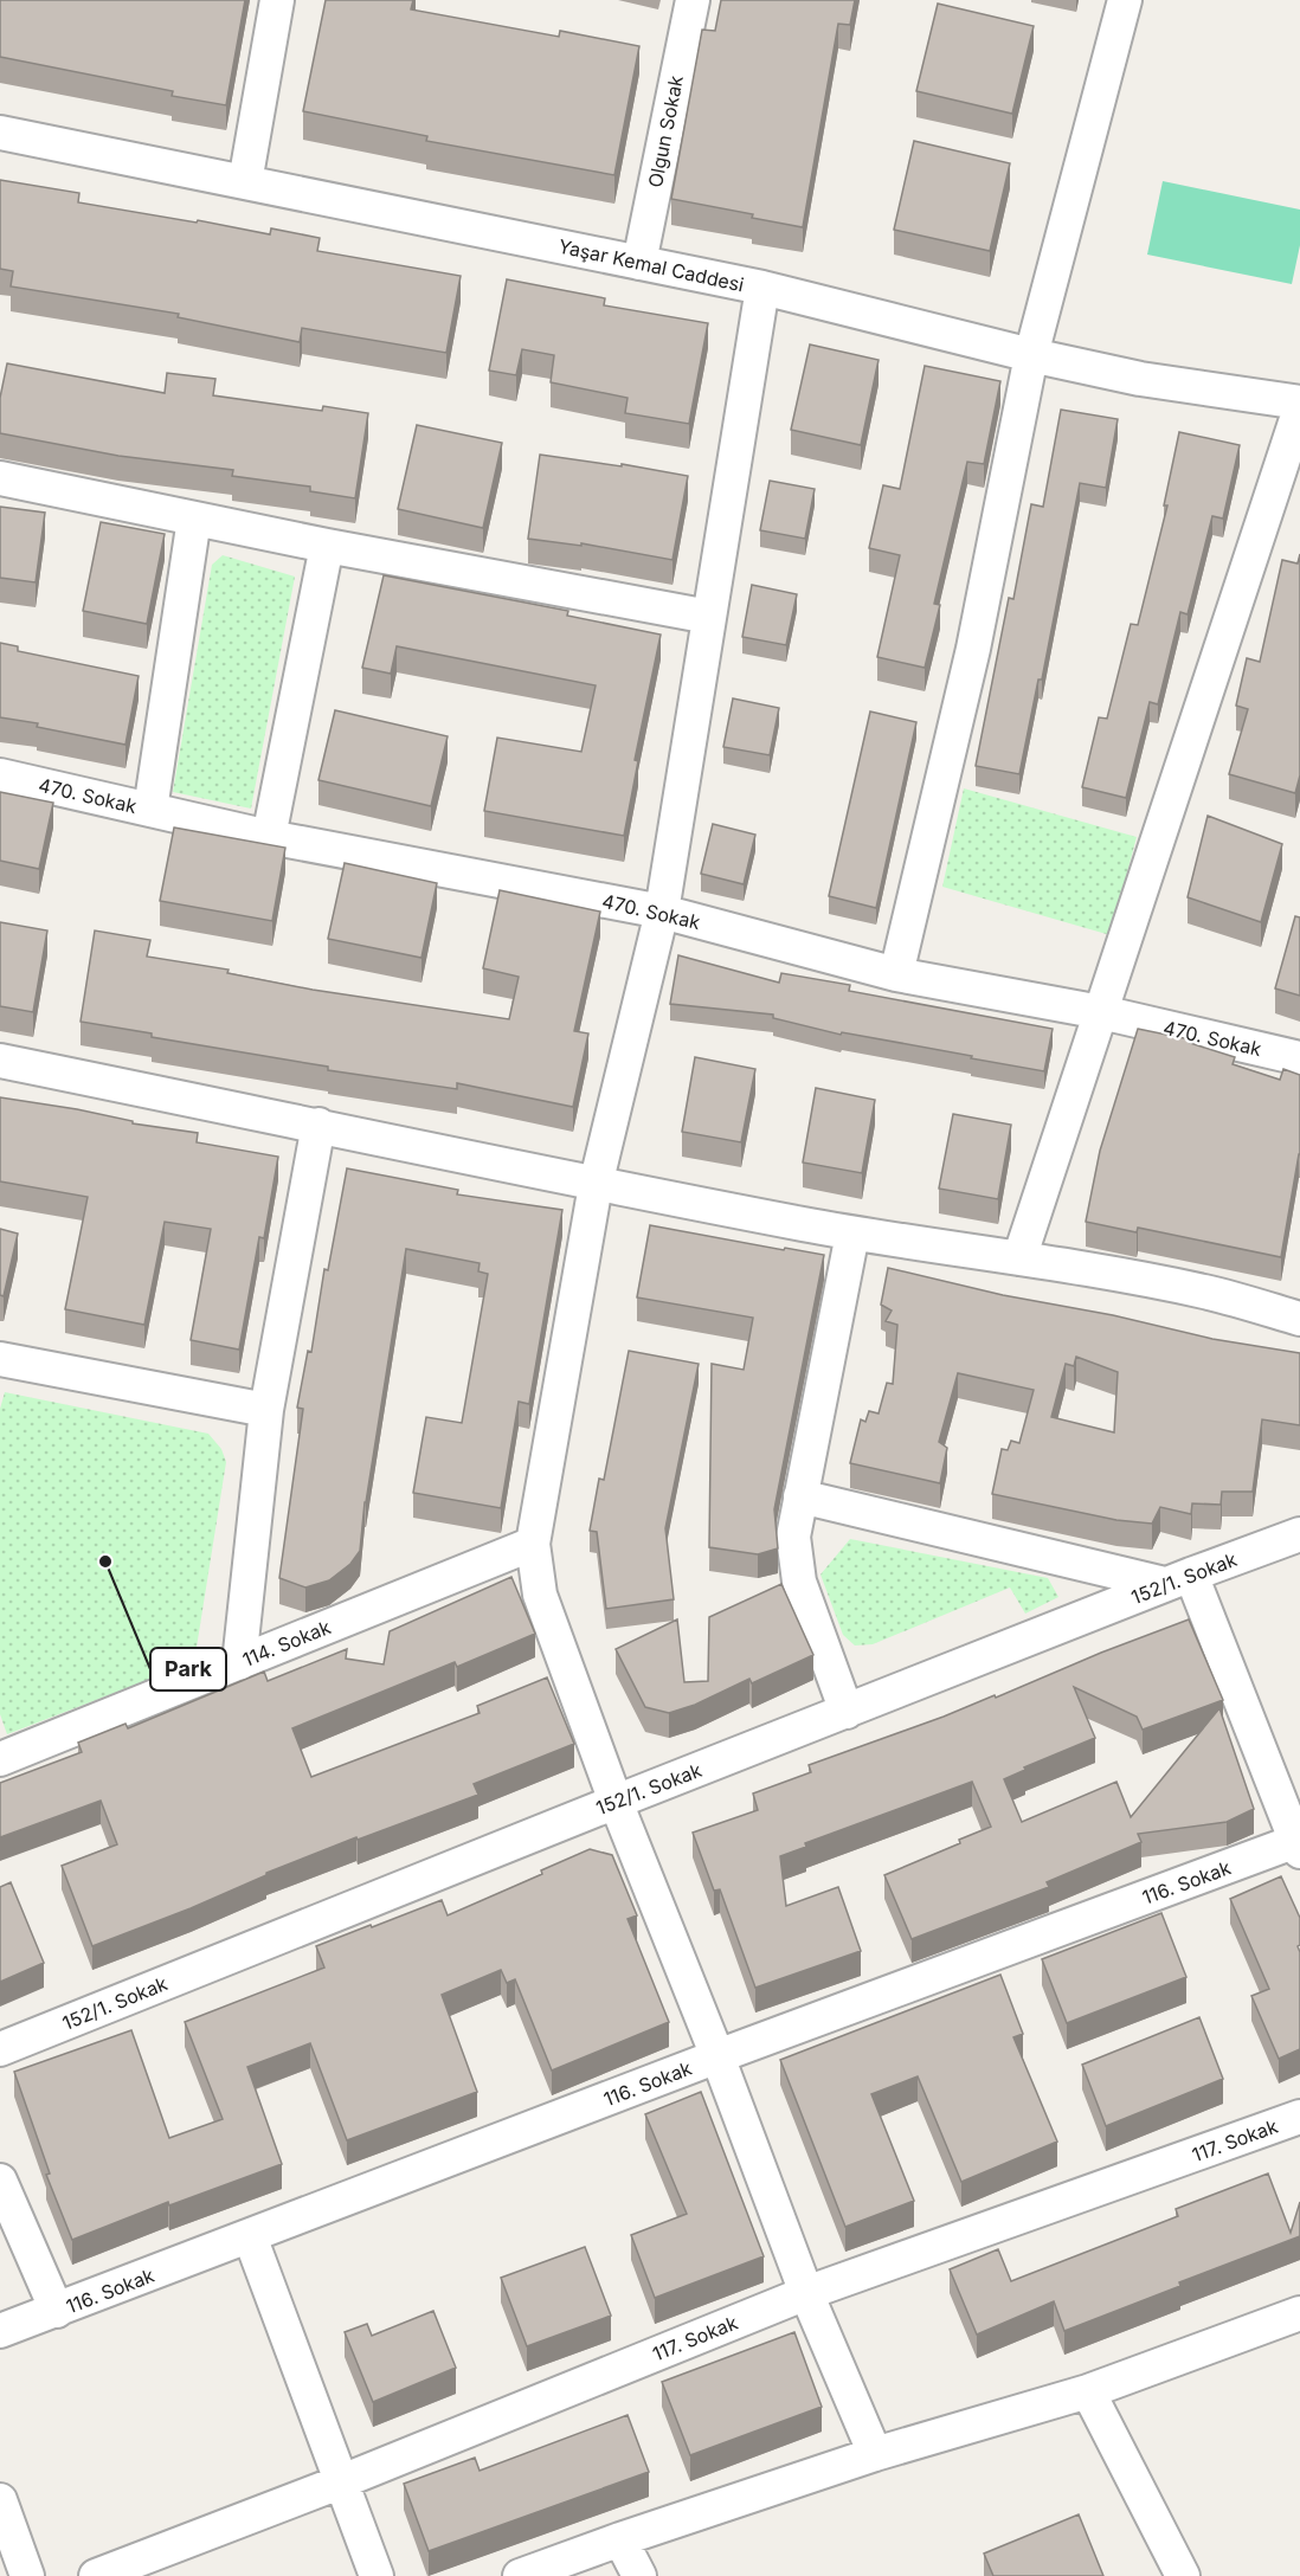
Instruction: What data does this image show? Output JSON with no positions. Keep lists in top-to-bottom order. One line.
{"streets":{"street":["Olgun Sokak","Yaşar Kemal Caddesi","470. Sokak","152/1. Sokak","114. Sokak","116. Sokak","117. Sokak"]},"crossings":[["Olgun Sokak","Yaşar Kemal Caddesi"]],"places":["Park"]}
